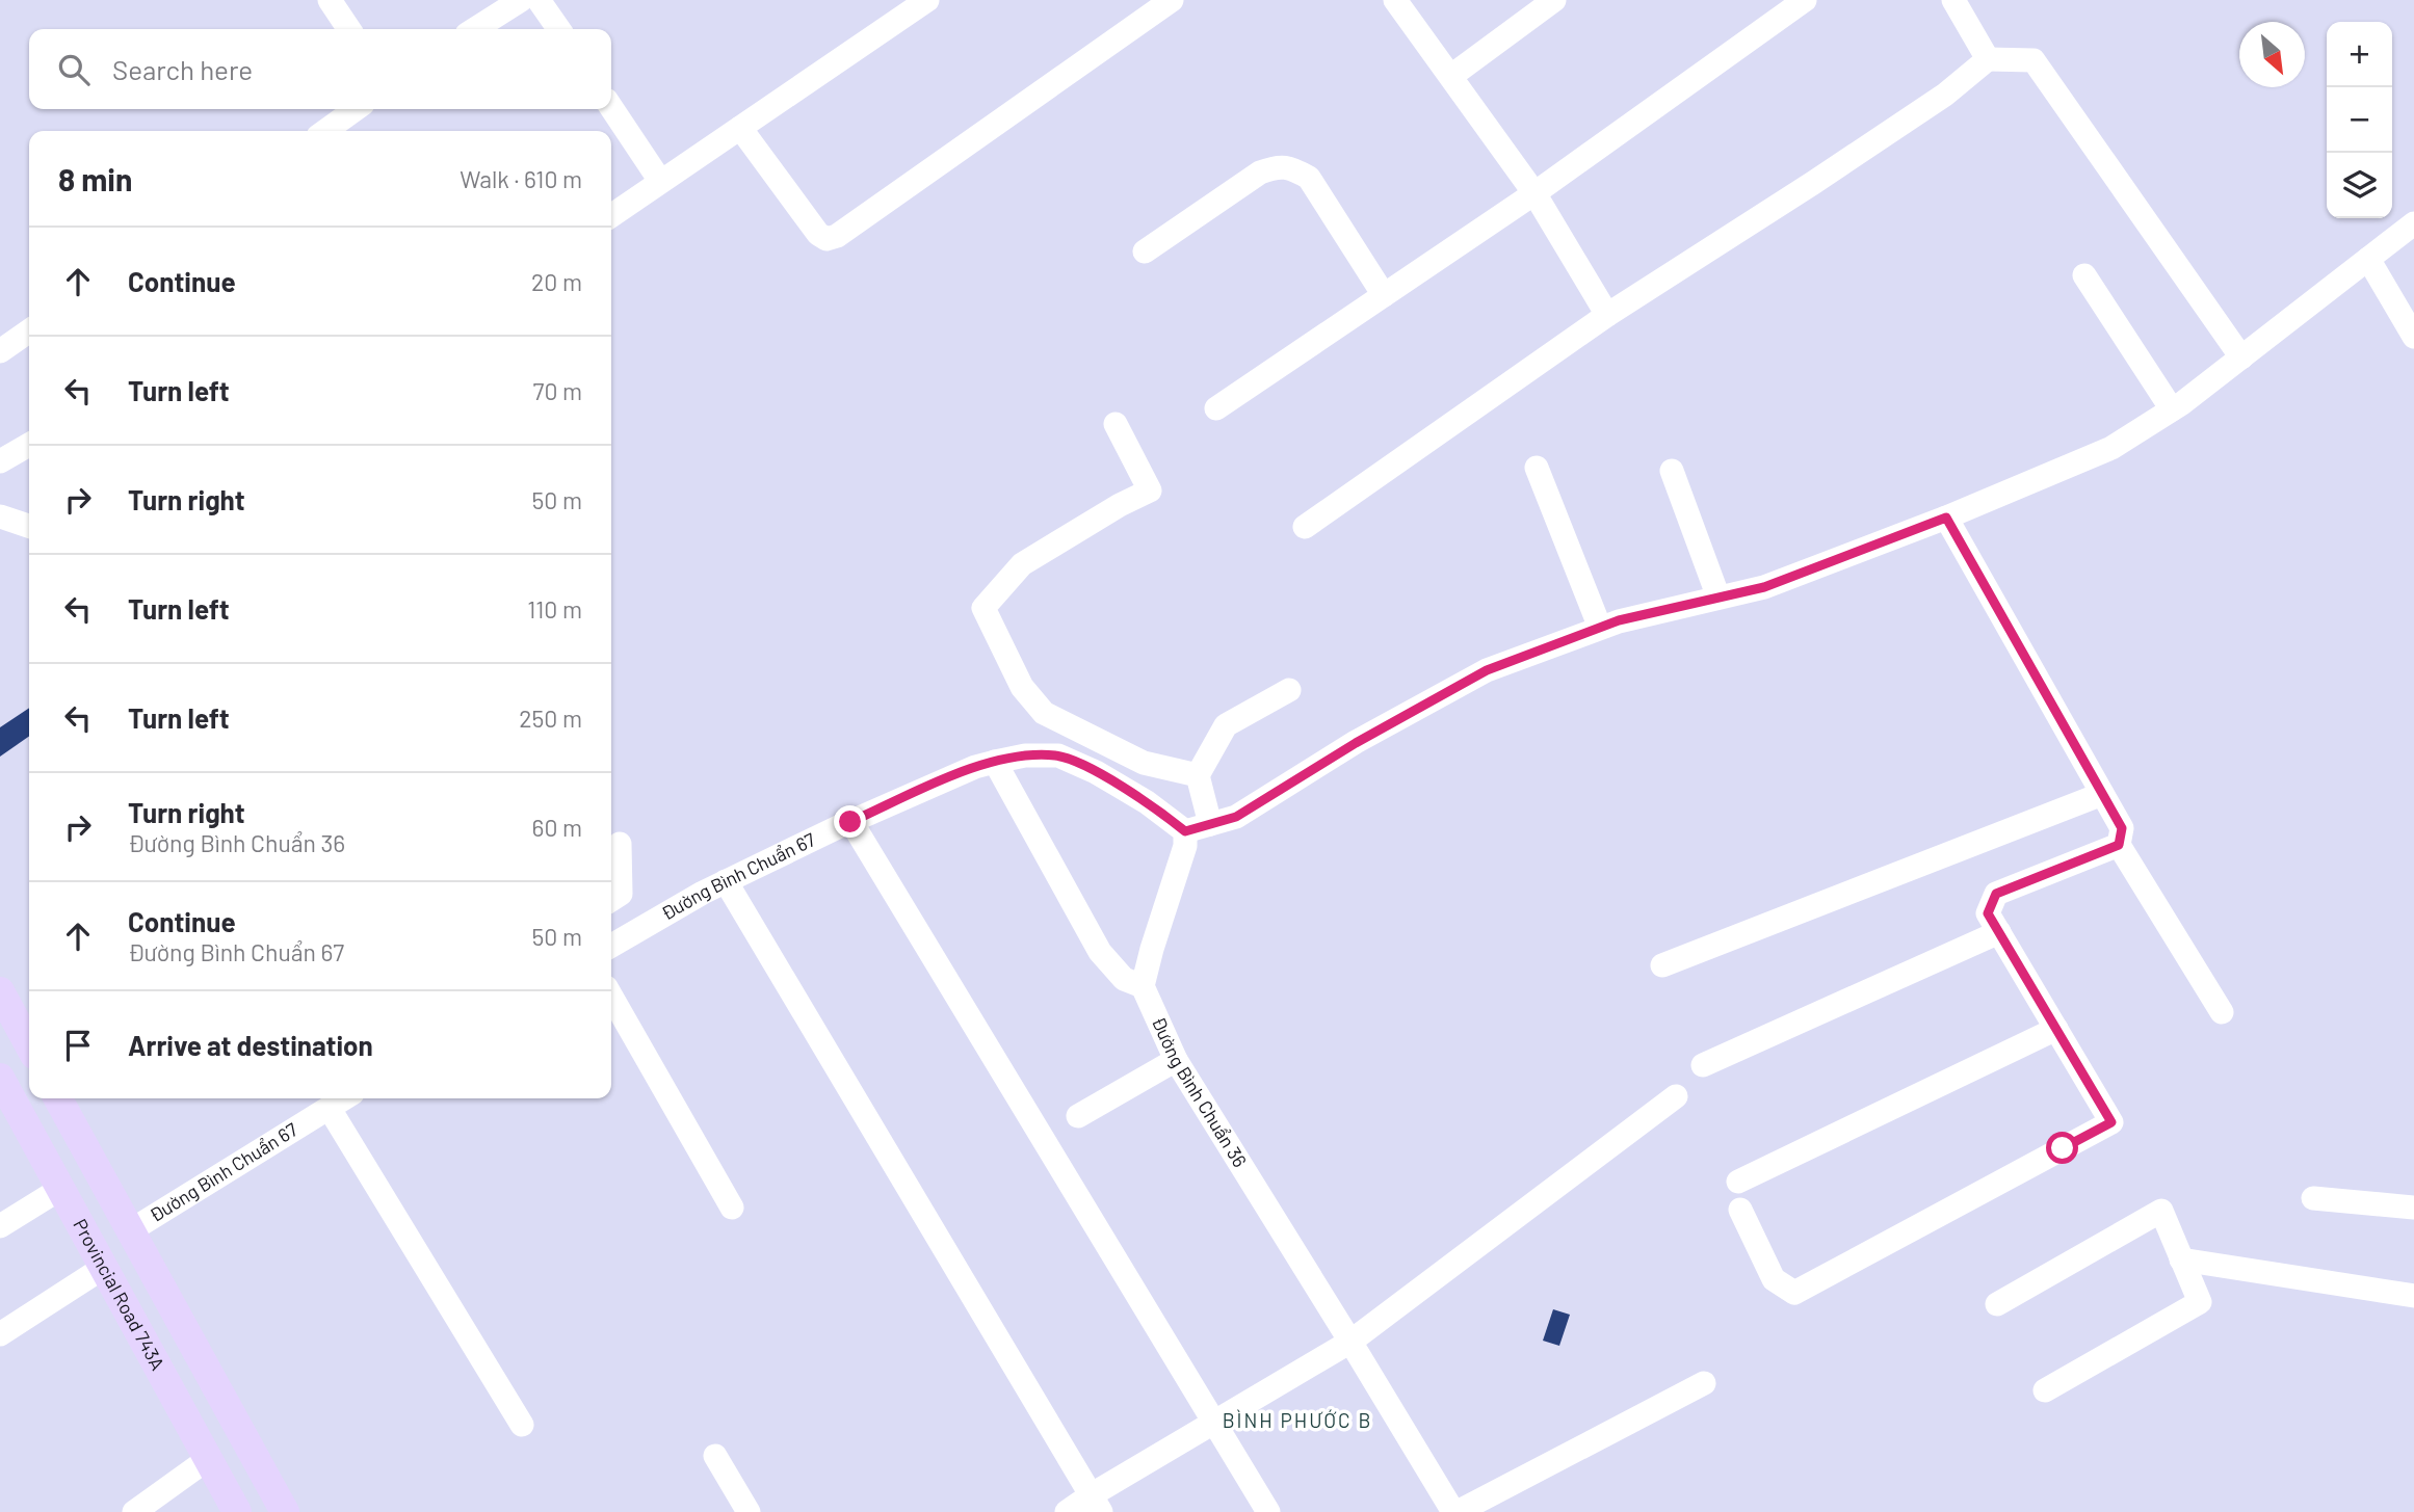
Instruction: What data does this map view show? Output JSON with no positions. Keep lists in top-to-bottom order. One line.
{"streets":{"main road":["Provincial Road 743A"],"street":["Đường Bình Chuẩn 67","Đường Bình Chuẩn 36"]},"districts":["BÌNH PHƯỚC B"],"north":"bottom right","page":{"map_buttons":["+","−"],"search":"Search here","heading":["8 min","Walk · 610 m"],"list":[["Continue","20 m"],["Turn left","70 m"],["Turn right","50 m"],["Turn left","110 m"],["Turn left","250 m"],["Turn right","Đường Bình Chuẩn 36","60 m"],["Continue","Đường Bình Chuẩn 67","50 m"],"Arrive at destination"]}}
